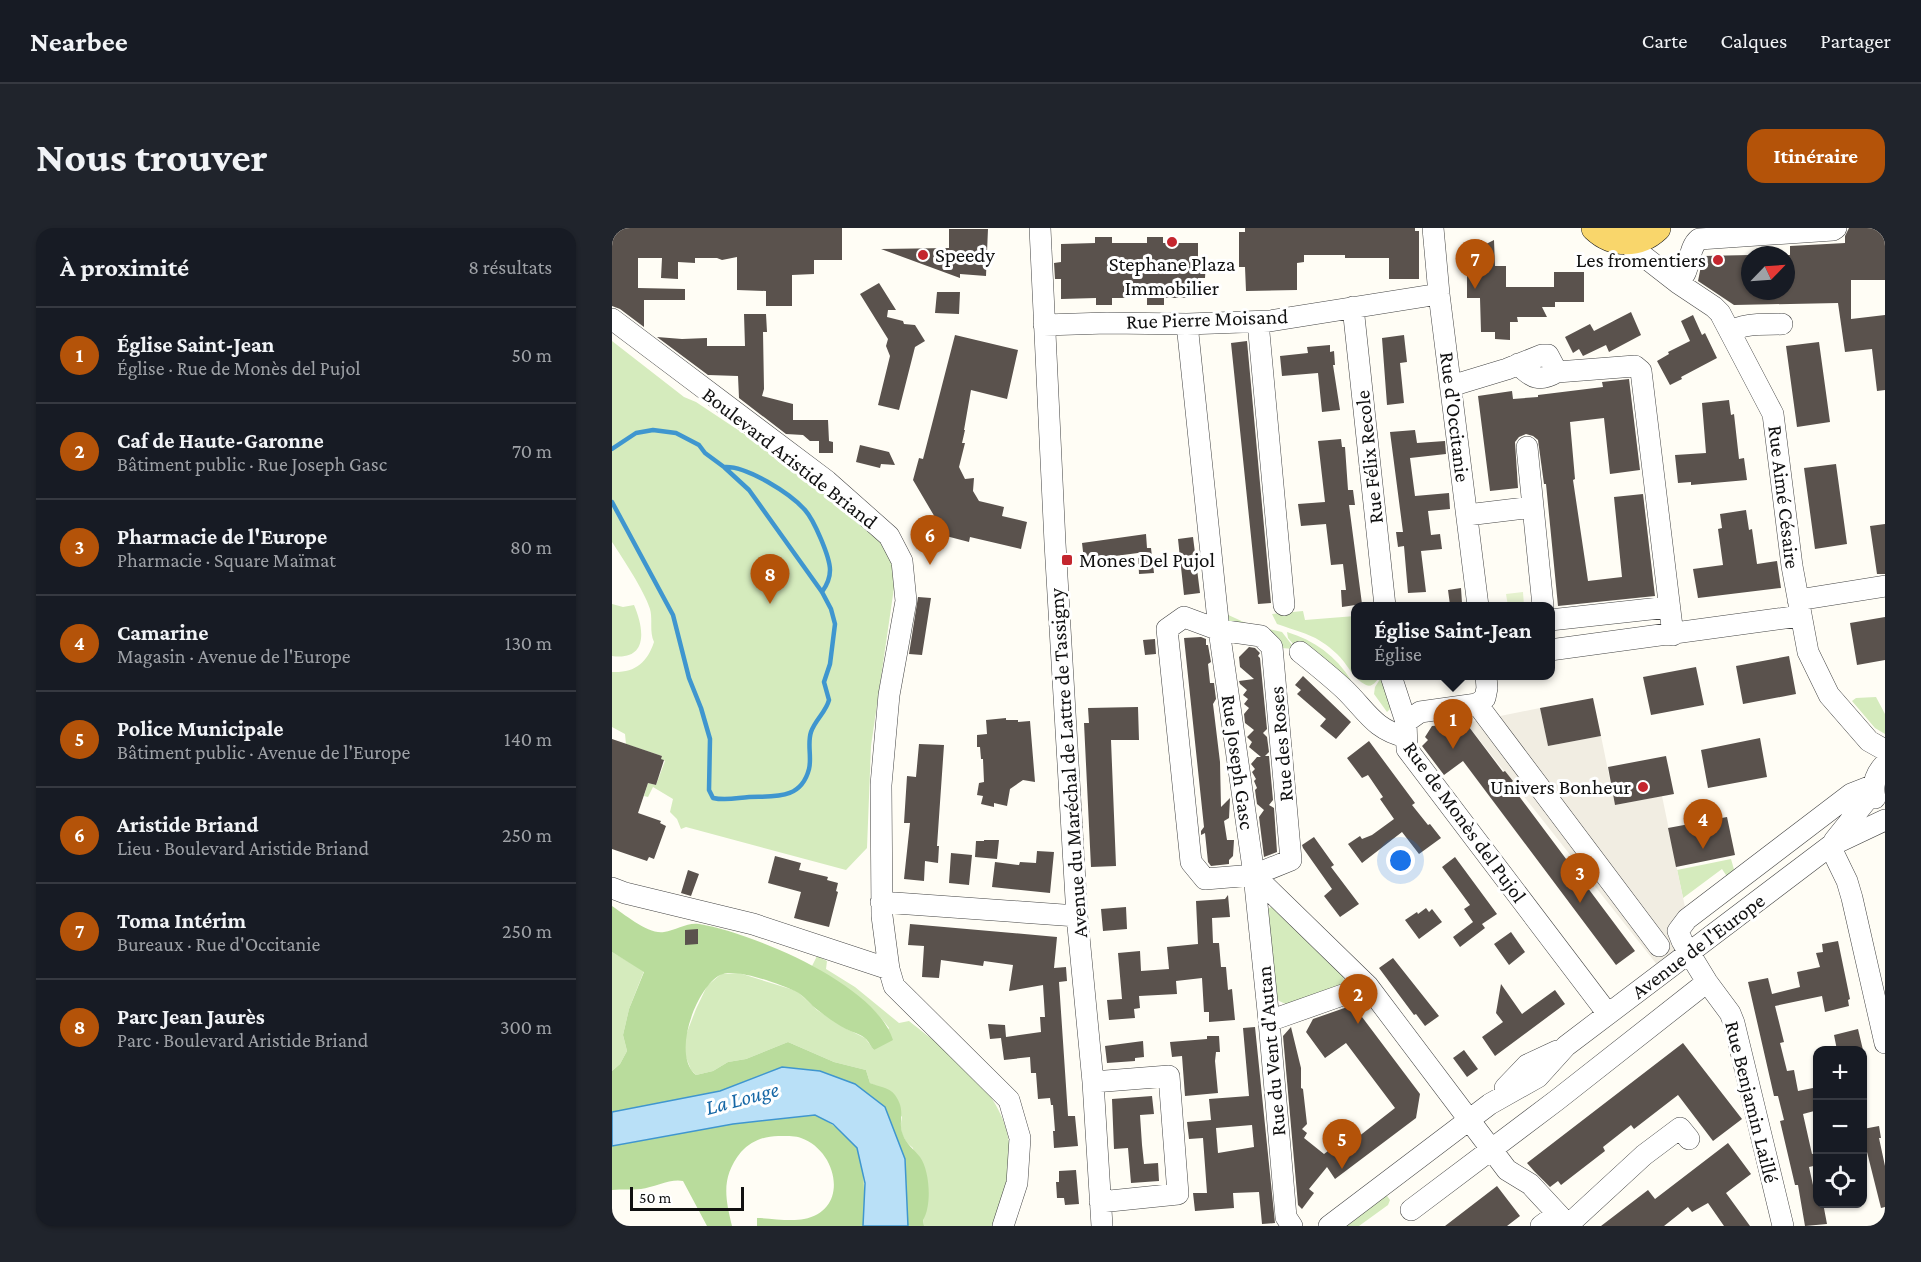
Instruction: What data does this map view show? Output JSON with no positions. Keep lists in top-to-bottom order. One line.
{"streets":{"street":["Rue Pierre Moisand","Rue d'Occitanie","Rue Félix Recole","Boulevard Aristide Briand","Rue Aimé Césaire","Rue des Roses","Rue Joseph Gasc","Avenue du Maréchal de Lattre de Tassigny","Rue de Monès del Pujol","Avenue de l'Europe","Rue du Vent d'Autan","Rue Benjamin Laillé"]},"crossings":[["Rue Pierre Moisand","Rue d'Occitanie"],["Rue Pierre Moisand","Rue Félix Recole"],["Rue Pierre Moisand","Rue Joseph Gasc"],["Rue Pierre Moisand","Avenue du Maréchal de Lattre de Tassigny"],["Rue Aimé Césaire","Avenue de l'Europe"],["Rue Aimé Césaire","Rue Benjamin Laillé"],["Rue des Roses","Rue Joseph Gasc"],["Rue des Roses","Rue du Vent d'Autan"],["Rue Joseph Gasc","Rue du Vent d'Autan"],["Rue de Monès del Pujol","Avenue de l'Europe"],["Avenue de l'Europe","Rue Benjamin Laillé"]],"water":["La Louge"],"places":{"other":["Stephane Plaza Immobilier","Speedy","Les fromentiers","Univers Bonheur"],"transit":["Mones Del Pujol"]},"scale_bar":"50 m","north":"top right","page":{"header":"Nearbee","nav":["Carte","Calques","Partager"],"buttons":"Itinéraire","title":"Nous trouver","heading":["À proximité","8 résultats"],"pins":["7","6","8","1","4","3","2","5"],"list":[{"mark":"1","name":"Église Saint-Jean","note":"Église · Rue de Monès del Pujol","value":"50 m"},{"mark":"2","name":"Caf de Haute-Garonne","note":"Bâtiment public · Rue Joseph Gasc","value":"70 m"},{"mark":"3","name":"Pharmacie de l'Europe","note":"Pharmacie · Square Maïmat","value":"80 m"},{"mark":"4","name":"Camarine","note":"Magasin · Avenue de l'Europe","value":"130 m"},{"mark":"5","name":"Police Municipale","note":"Bâtiment public · Avenue de l'Europe","value":"140 m"},{"mark":"6","name":"Aristide Briand","note":"Lieu · Boulevard Aristide Briand","value":"250 m"},{"mark":"7","name":"Toma Intérim","note":"Bureaux · Rue d'Occitanie","value":"250 m"},{"mark":"8","name":"Parc Jean Jaurès","note":"Parc · Boulevard Aristide Briand","value":"300 m"}],"popup":["Église Saint-Jean","Église"],"map_buttons":["+","−"],"scale":"50 m"}}
